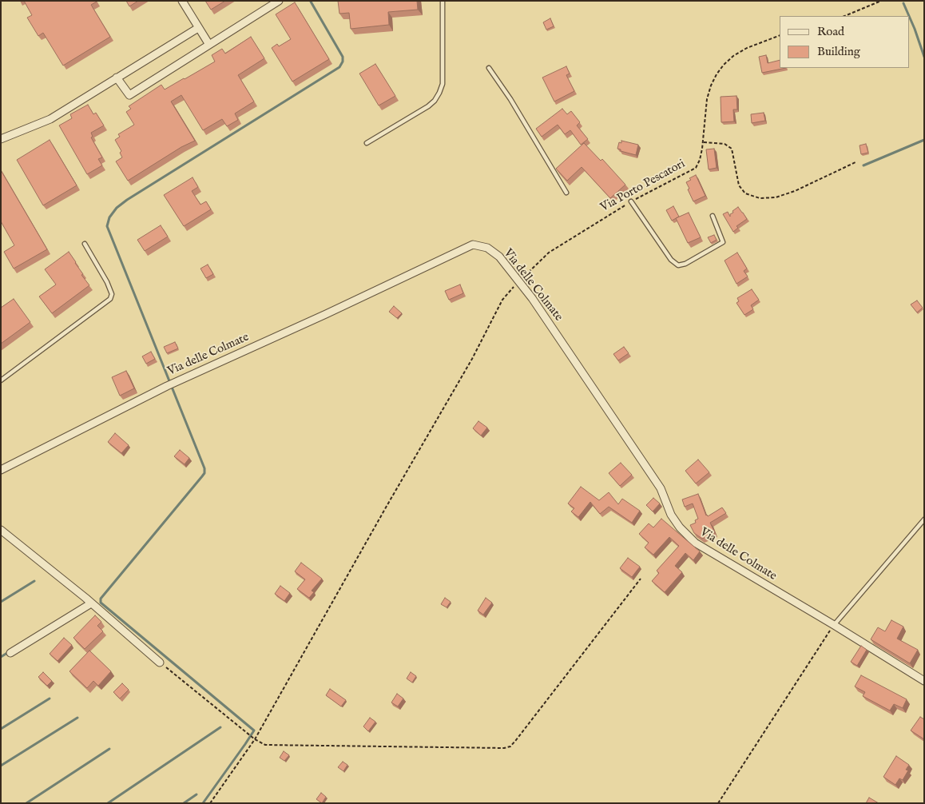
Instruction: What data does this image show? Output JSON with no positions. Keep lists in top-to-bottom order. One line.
{"streets":{"street":["Via delle Colmate"],"path":["Via Porto Pescatori"]},"crossings":[["Via Porto Pescatori","Via delle Colmate"]],"legend":["Road","Building"]}
